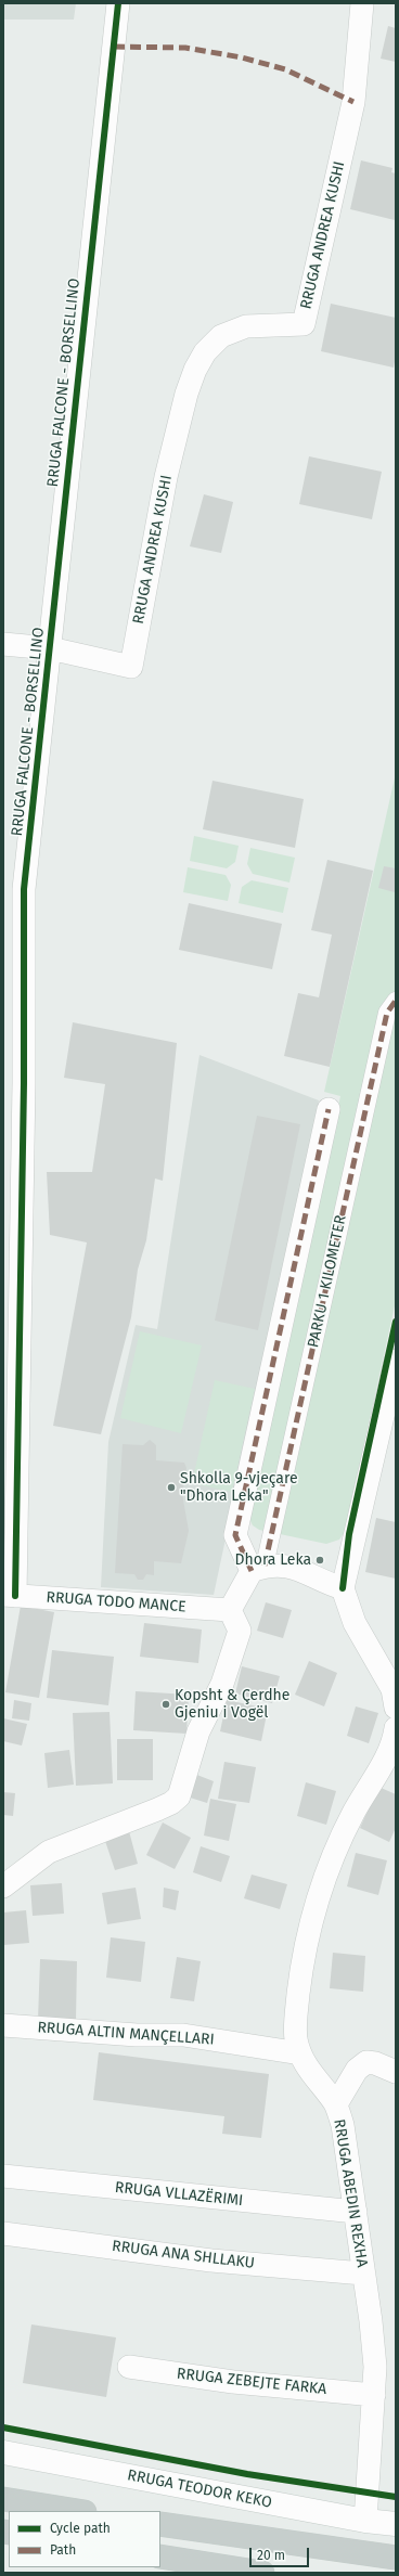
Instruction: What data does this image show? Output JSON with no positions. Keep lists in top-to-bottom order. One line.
{"streets":{"main road":["RRUGA TEODOR KEKO"],"street":["RRUGA ANDREA KUSHI","RRUGA FALCONE - BORSELLINO","PARKU 1 KILOMETER","RRUGA TODO MANCE","RRUGA ALTIN MANÇELLARI","RRUGA ABEDIN REXHA","RRUGA VLLAZËRIMI","RRUGA ANA SHLLAKU","RRUGA ZEBEJTE FARKA"]},"crossings":[["RRUGA ANDREA KUSHI","RRUGA FALCONE - BORSELLINO"],["RRUGA FALCONE - BORSELLINO","RRUGA TODO MANCE"],["RRUGA ALTIN MANÇELLARI","RRUGA ABEDIN REXHA"],["RRUGA ABEDIN REXHA","RRUGA VLLAZËRIMI"],["RRUGA ABEDIN REXHA","RRUGA ANA SHLLAKU"],["RRUGA ABEDIN REXHA","RRUGA ZEBEJTE FARKA"],["RRUGA ABEDIN REXHA","RRUGA TEODOR KEKO"]],"places":["Shkolla 9-vjeçare \"Dhora Leka\"","Dhora Leka","Kopsht & Çerdhe Gjeniu i Vogël"],"legend":["Cycle path","Path"],"scale_bar":"20 m"}
